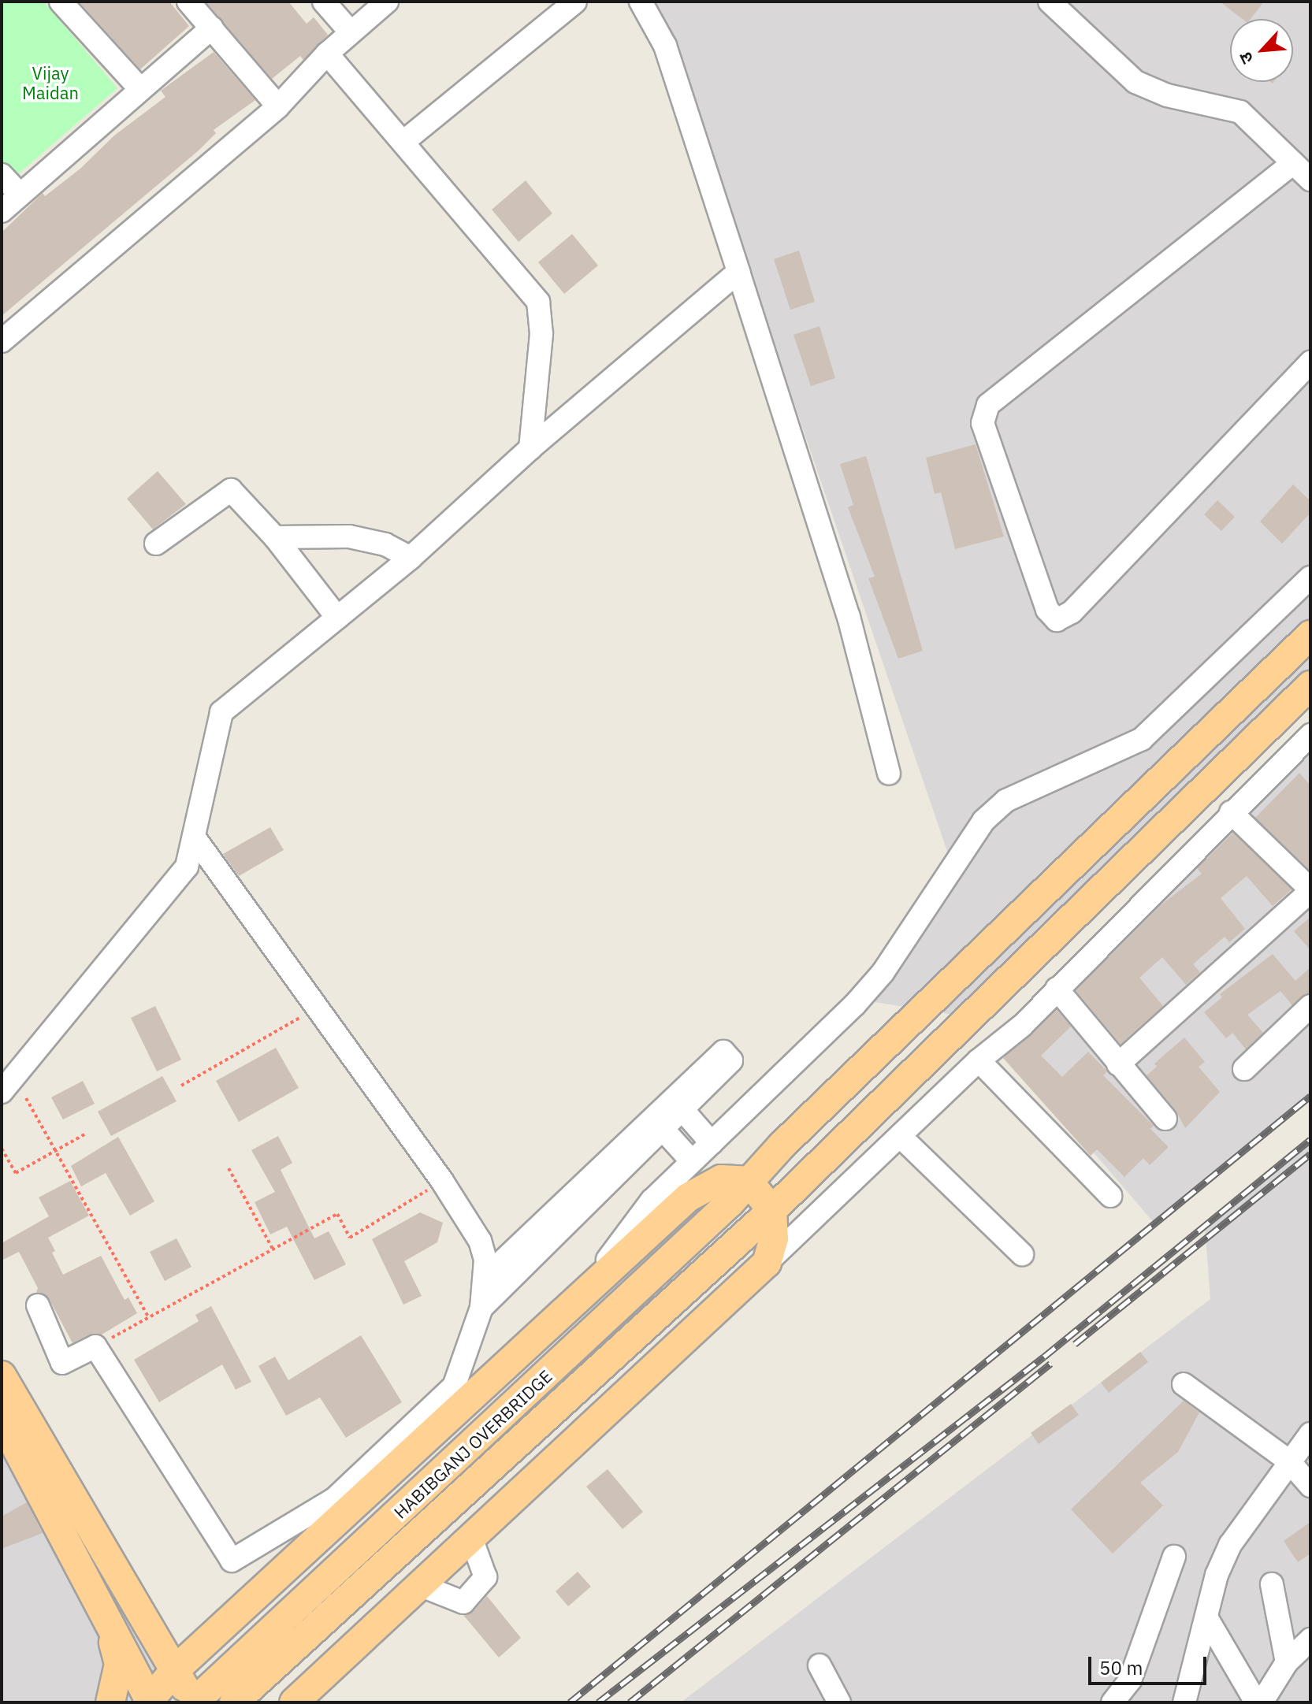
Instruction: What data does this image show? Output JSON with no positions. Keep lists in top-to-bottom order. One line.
{"streets":{"main road":["HABIBGANJ OVERBRIDGE"]},"parks":["Vijay Maidan"],"scale_bar":"50 m","north":"bottom left"}
